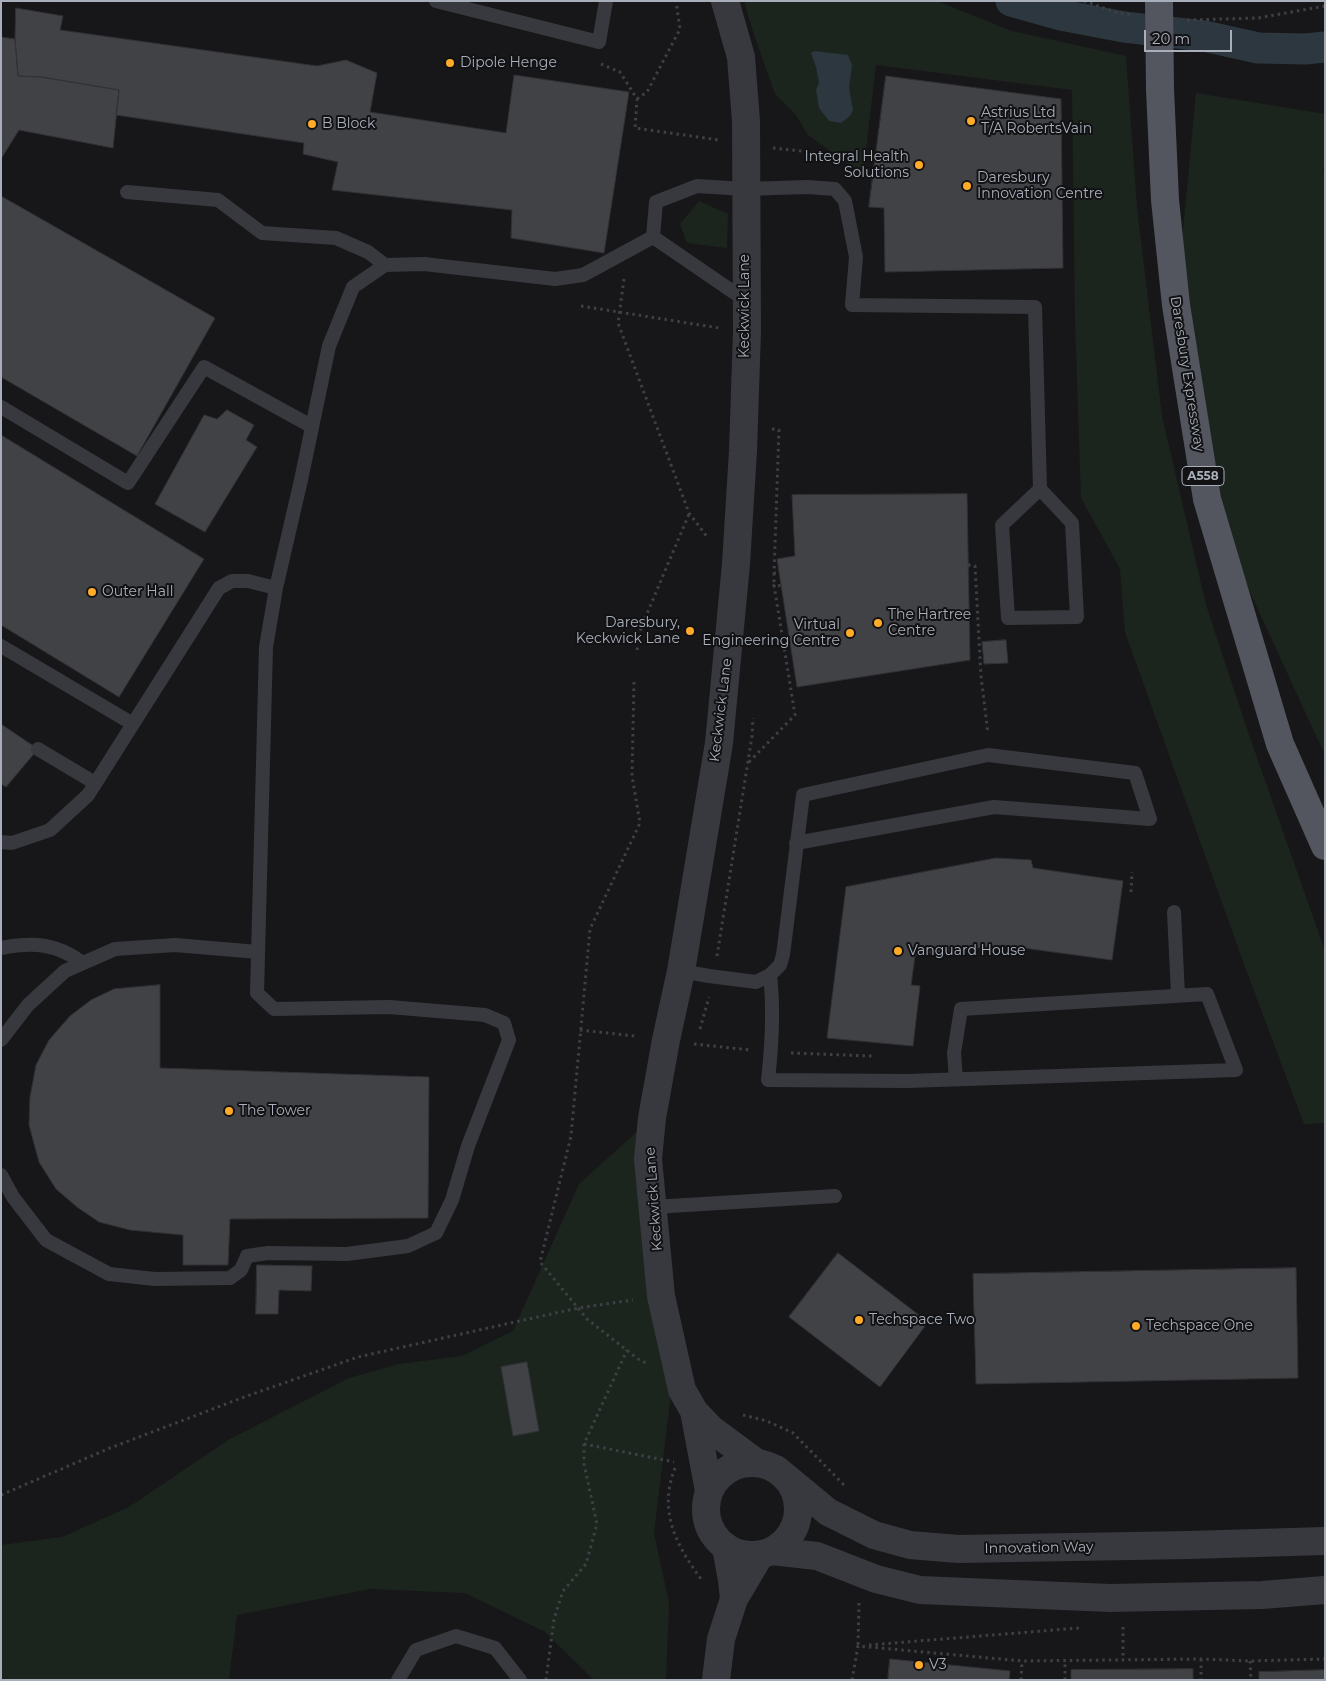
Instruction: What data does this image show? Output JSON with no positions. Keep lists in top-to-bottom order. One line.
{"streets":{"main road":["Daresbury Expressway","A558"],"street":["Keckwick Lane","Innovation Way"]},"crossings":[["Keckwick Lane","Innovation Way"]],"places":["Dipole Henge","Astrius Ltd T/A RobertsVain","B Block","Integral Health Solutions","Daresbury Innovation Centre","Outer Hall","The Hartree Centre","Daresbury, Keckwick Lane","Virtual Engineering Centre","Vanguard House","The Tower","Techspace Two","Techspace One","V3"],"scale_bar":"20 m"}
